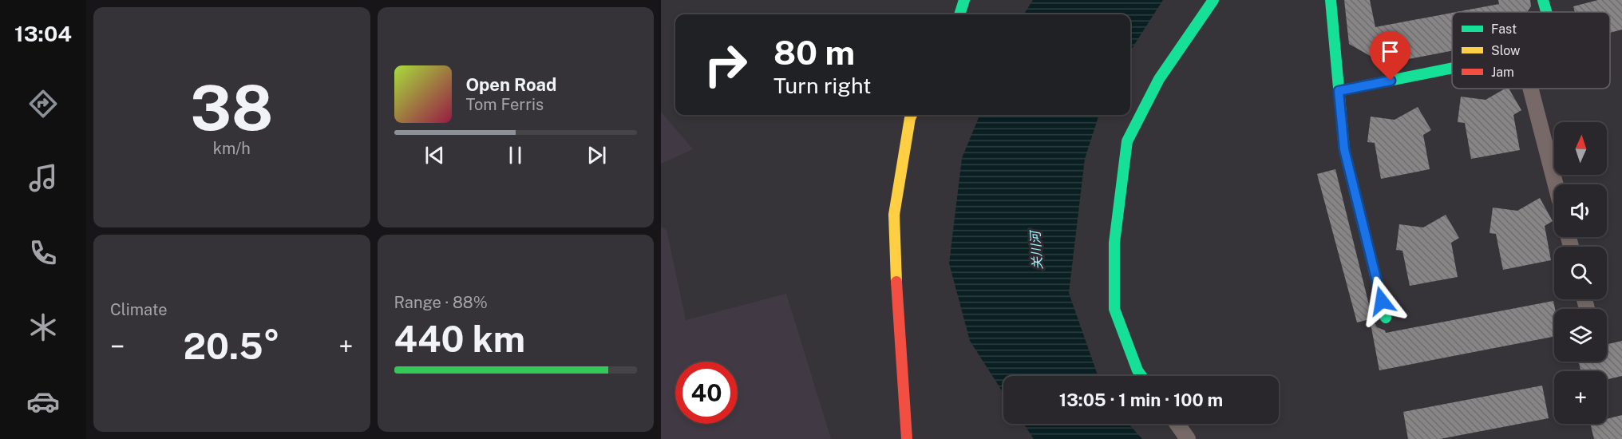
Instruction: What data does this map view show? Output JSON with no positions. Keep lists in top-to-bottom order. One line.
{"water":["关川河"],"legend":["Fast","Slow","Jam"],"north":"top","page":{"tabs":"13:04","tile":[["38","km/h"],"Climate",["Range · 88%","440 km"]],"turn":["80 m","Turn right"],"song":["Open Road","Tom Ferris"],"map_buttons":"+","heat":["−","20.5°","+"],"limit":"40","trip":"13:05 · 1 min · 100 m"}}
